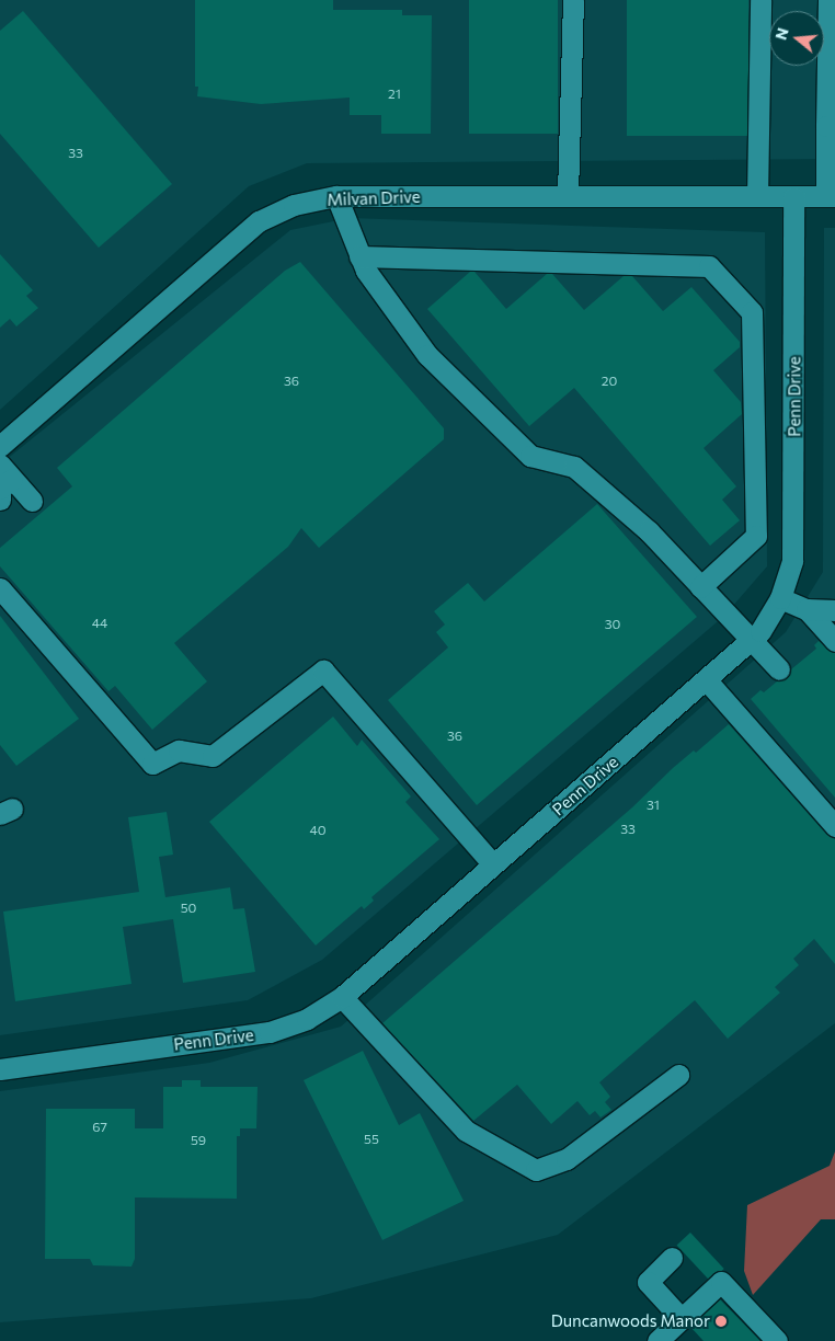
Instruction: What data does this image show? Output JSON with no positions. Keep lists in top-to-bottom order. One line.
{"streets":{"street":["Milvan Drive","Penn Drive"]},"crossings":[["Milvan Drive","Penn Drive"]],"places":["Duncanwoods Manor"],"house_numbers":["21","33","36","20","44","30","36","31","33","40","50","67","55","59"],"north":"left"}
